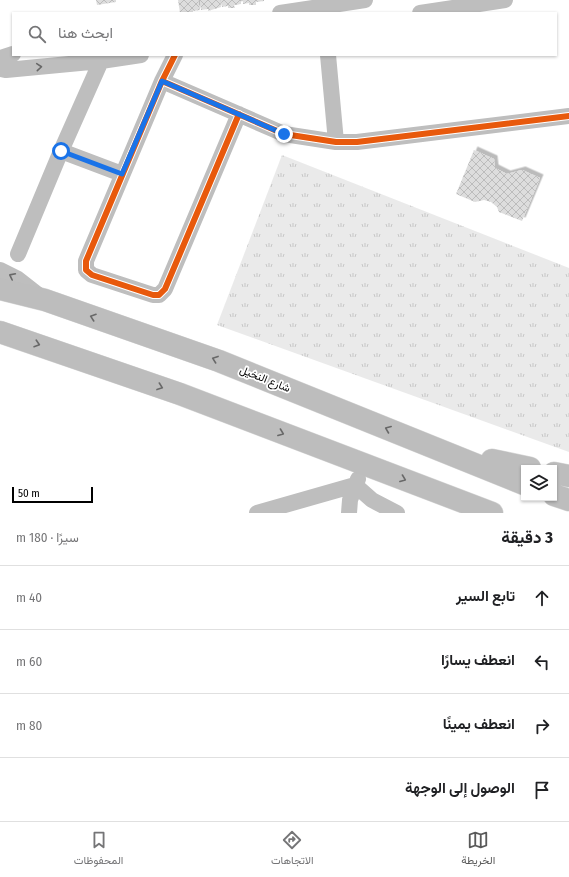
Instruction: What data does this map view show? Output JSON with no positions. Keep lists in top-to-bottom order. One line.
{"streets":{"highway":["شارع النخيل"]},"scale_bar":"50 m","page":{"search":"ابحث هنا","scale":"50 m","heading":["3 دقيقة","سيرًا · 180 m"],"list":[["تابع السير","40 m"],["انعطف يسارًا","60 m"],["انعطف يمينًا","80 m"],"الوصول إلى الوجهة"],"nav":["الخريطة","الاتجاهات","المحفوظات"]}}
